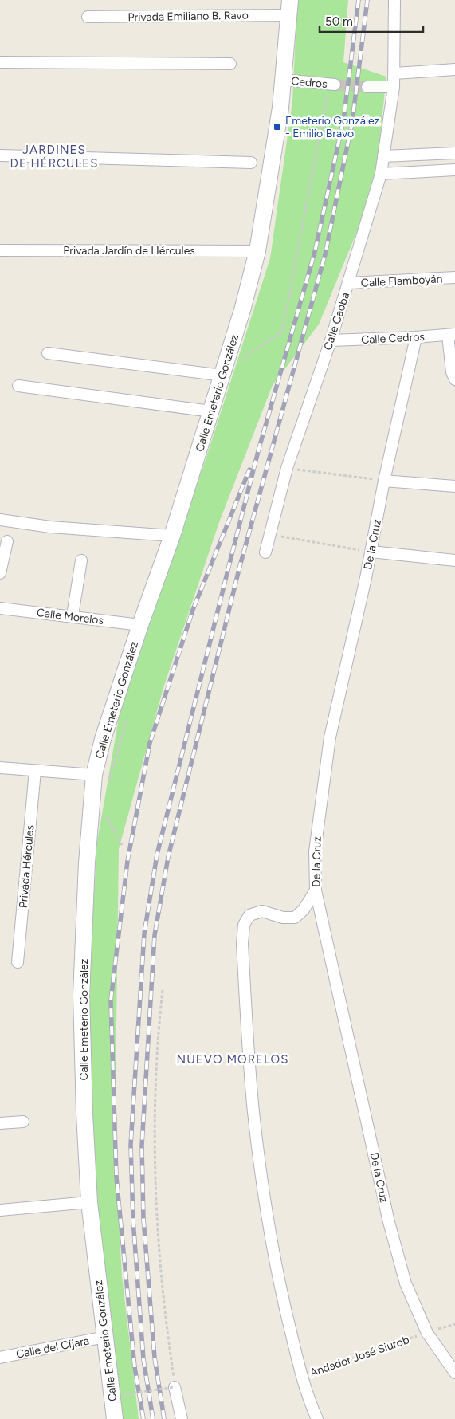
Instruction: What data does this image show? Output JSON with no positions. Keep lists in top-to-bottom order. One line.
{"streets":{"street":["Privada Emiliano B. Ravo","Cedros","Privada Jardín de Hércules","Calle Flamboyán","Calle Caoba","Calle Cedros","Calle Emeterio González","De la Cruz","Calle Morelos","Privada Hércules","Calle del Cíjara","Andador José Siurob"]},"crossings":[["Privada Emiliano B. Ravo","Calle Emeterio González"],["Cedros","Calle Emeterio González"],["Privada Jardín de Hércules","Calle Emeterio González"],["Calle Flamboyán","Calle Caoba"],["Calle Caoba","Calle Cedros"],["Calle Cedros","De la Cruz"],["Calle Emeterio González","Calle Morelos"],["Calle Emeterio González","Calle del Cíjara"],["De la Cruz","Andador José Siurob"]],"districts":["JARDINES DE HÉRCULES","NUEVO MORELOS"],"places":{"transit":["Emeterio González - Emilio Bravo"]},"scale_bar":"50 m"}
